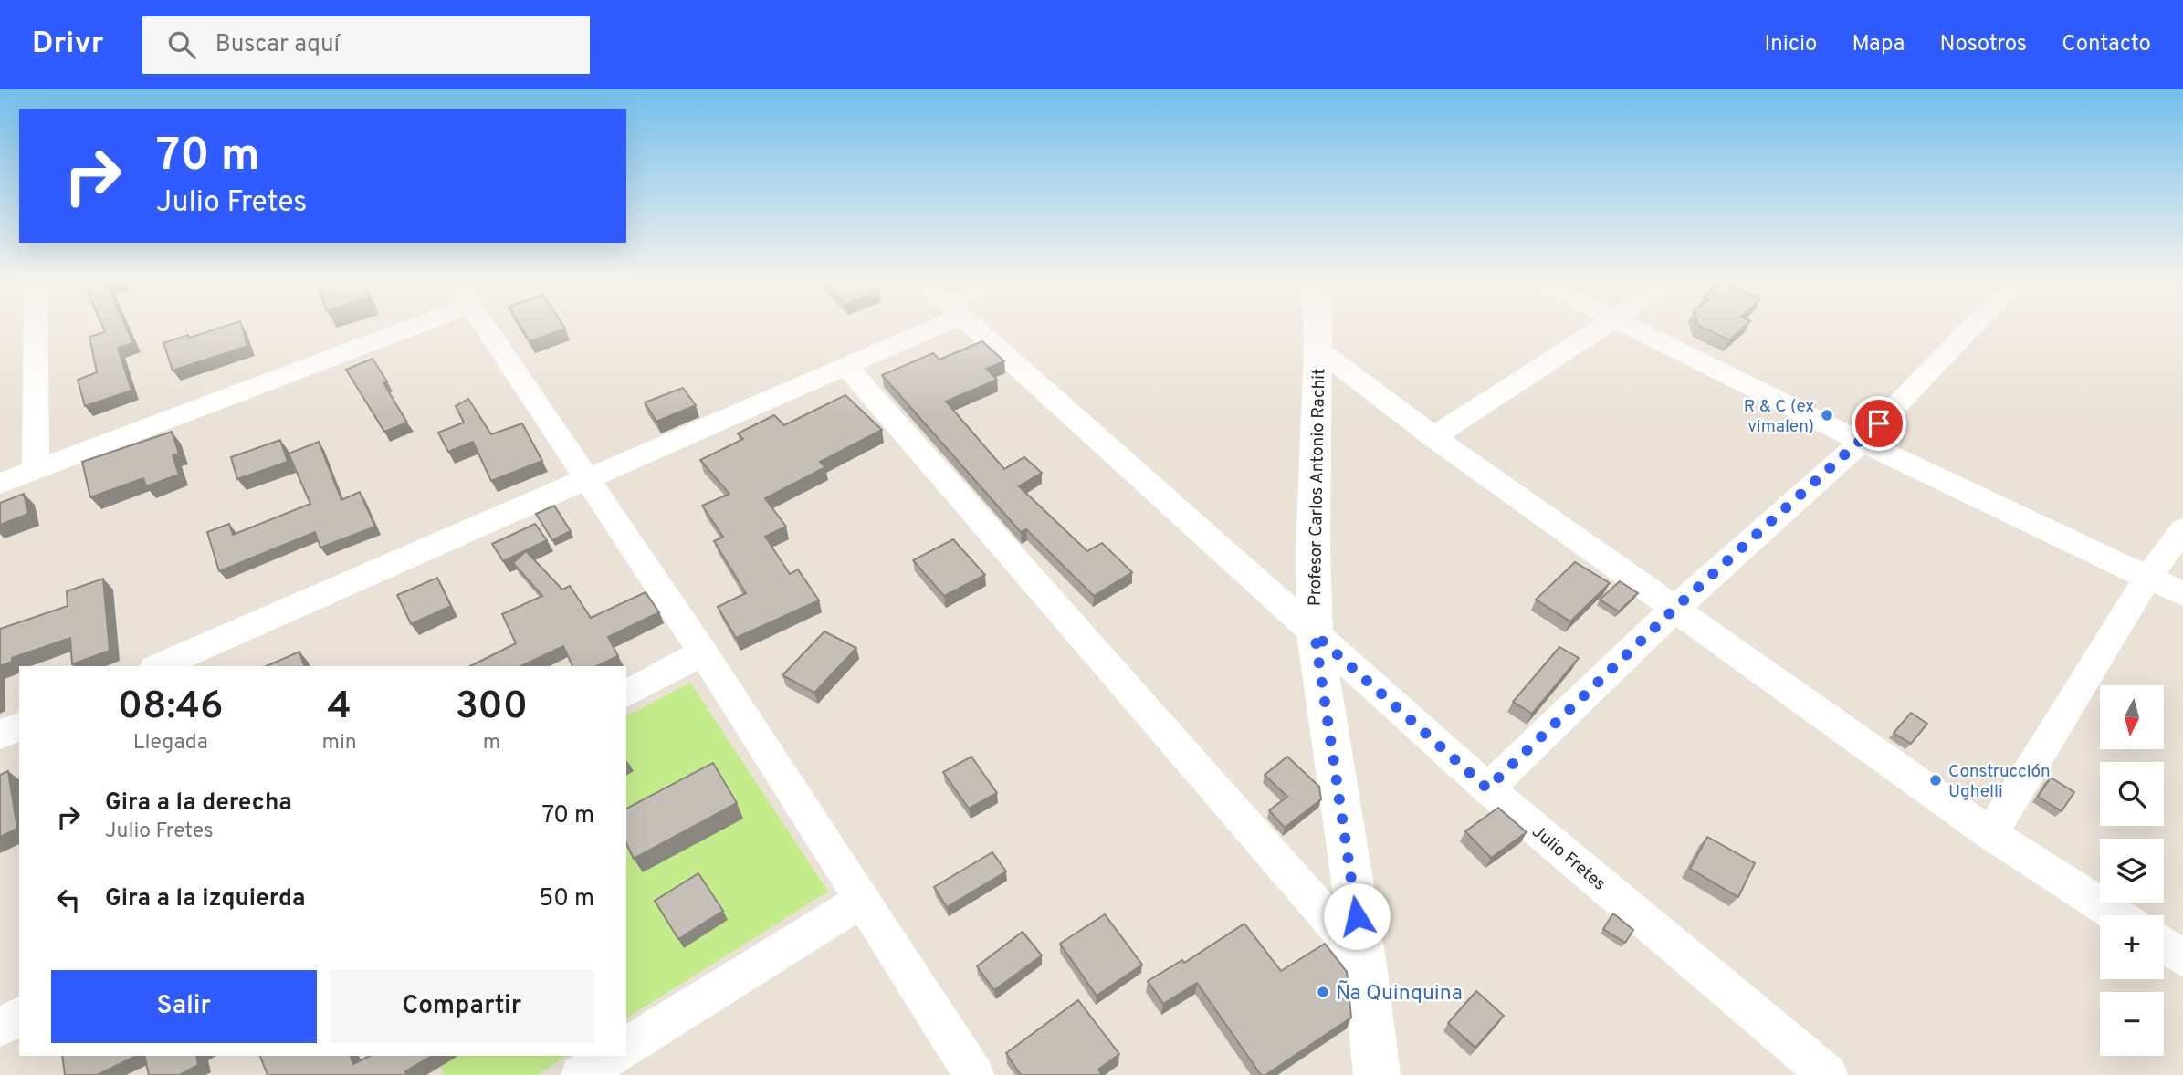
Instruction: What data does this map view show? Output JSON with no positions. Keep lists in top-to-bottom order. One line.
{"streets":{"main road":["Profesor Carlos Antonio Rachit"],"street":["Julio Fretes"]},"crossings":[["Profesor Carlos Antonio Rachit","Julio Fretes"]],"places":["R & C (ex vimalen)","Construcción Ughelli","Ña Quinquina"],"north":"bottom","page":{"header":"Drivr","search":"Buscar aquí","nav":["Inicio","Mapa","Nosotros","Contacto"],"turn":["70 m","Julio Fretes"],"eta":["08:46","Llegada","4","min","300","m"],"map_buttons":["+","−"],"list":[{"name":"Gira a la derecha","note":"Julio Fretes","value":"70 m"},{"name":"Gira a la izquierda","value":"50 m"}],"buttons":["Salir","Compartir"]}}
